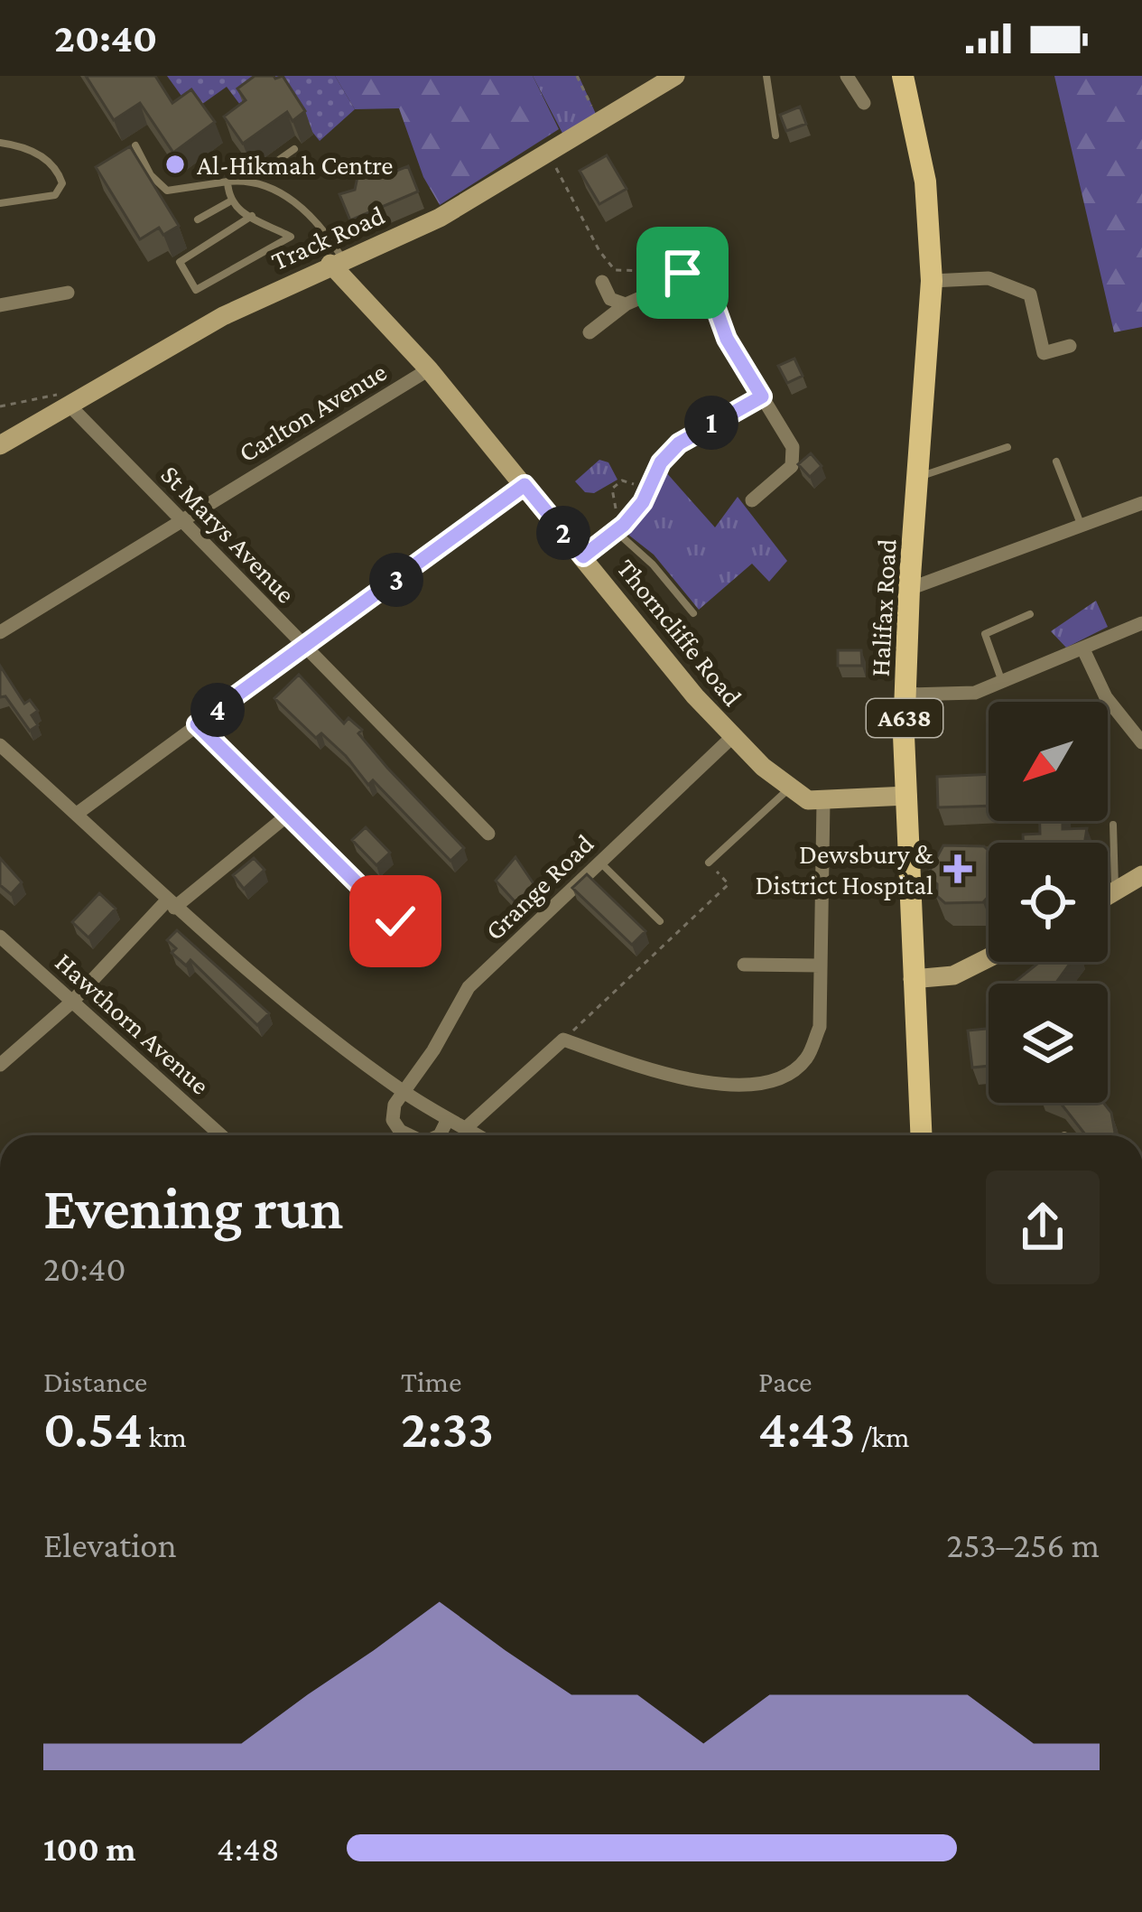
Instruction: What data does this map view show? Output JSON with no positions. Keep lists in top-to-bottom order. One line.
{"streets":{"main road":["Halifax Road","A638"],"street":["Track Road","Carlton Avenue","St Marys Avenue","Thorncliffe Road","Grange Road","Hawthorn Avenue"]},"crossings":[["Track Road","St Marys Avenue"],["Track Road","Thorncliffe Road"],["Carlton Avenue","St Marys Avenue"],["Carlton Avenue","Thorncliffe Road"],["Halifax Road","Thorncliffe Road"],["Thorncliffe Road","Grange Road"]],"places":{"other":["Al-Hikmah Centre"],"health":["Dewsbury & District Hospital"]},"north":"bottom left","page":{"status":"20:40","pins":["1","2","3","4"],"heading":["Evening run","20:40"],"stats":[["Distance","0.54 km"],["Time","2:33"],["Pace","4:43 /km"]],"chart":["Elevation","253–256 m"],"list":[{"name":"100 m","note":"4:48"}]}}
